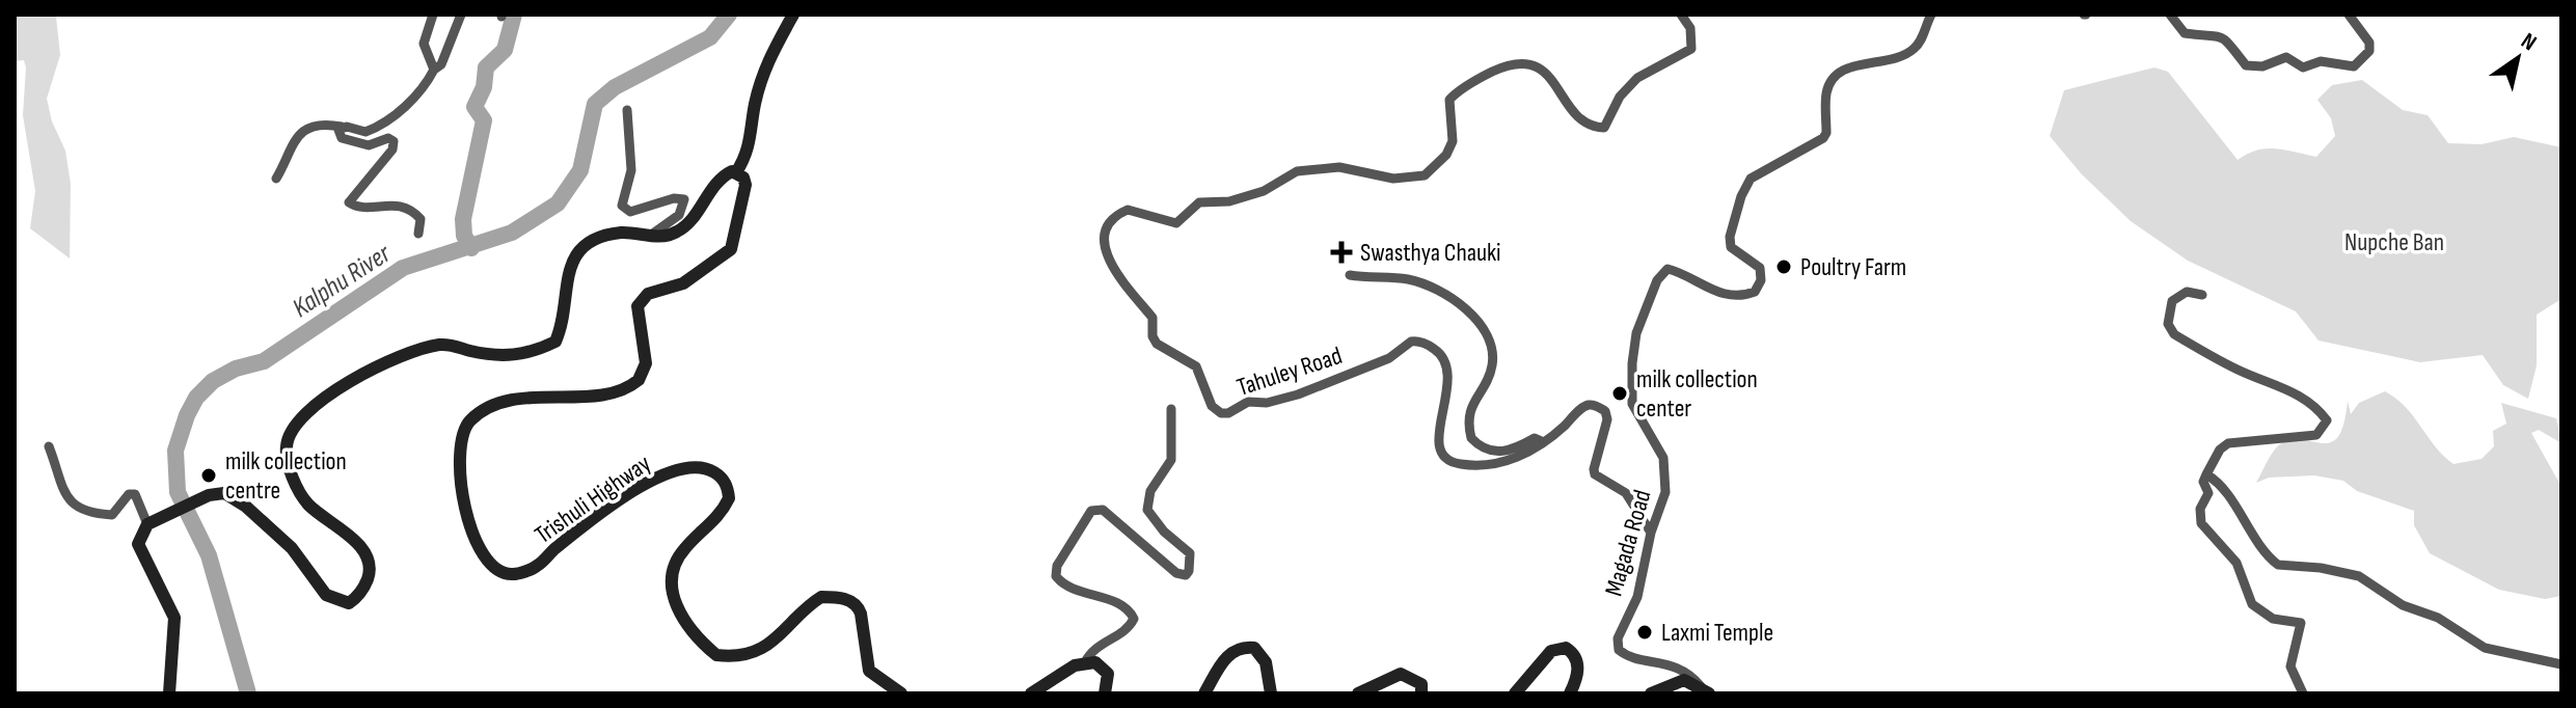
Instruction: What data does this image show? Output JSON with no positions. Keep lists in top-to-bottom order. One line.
{"streets":{"street":["Tahuley Road","Trishuli Highway","Magada Road"]},"crossings":[["Tahuley Road","Magada Road"]],"water":["Kalphu River"],"parks":["Nupche Ban"],"places":{"health":["Swasthya Chauki"],"other":["Poultry Farm","milk collection center","milk collection centre","Laxmi Temple"]},"north":"top right"}
